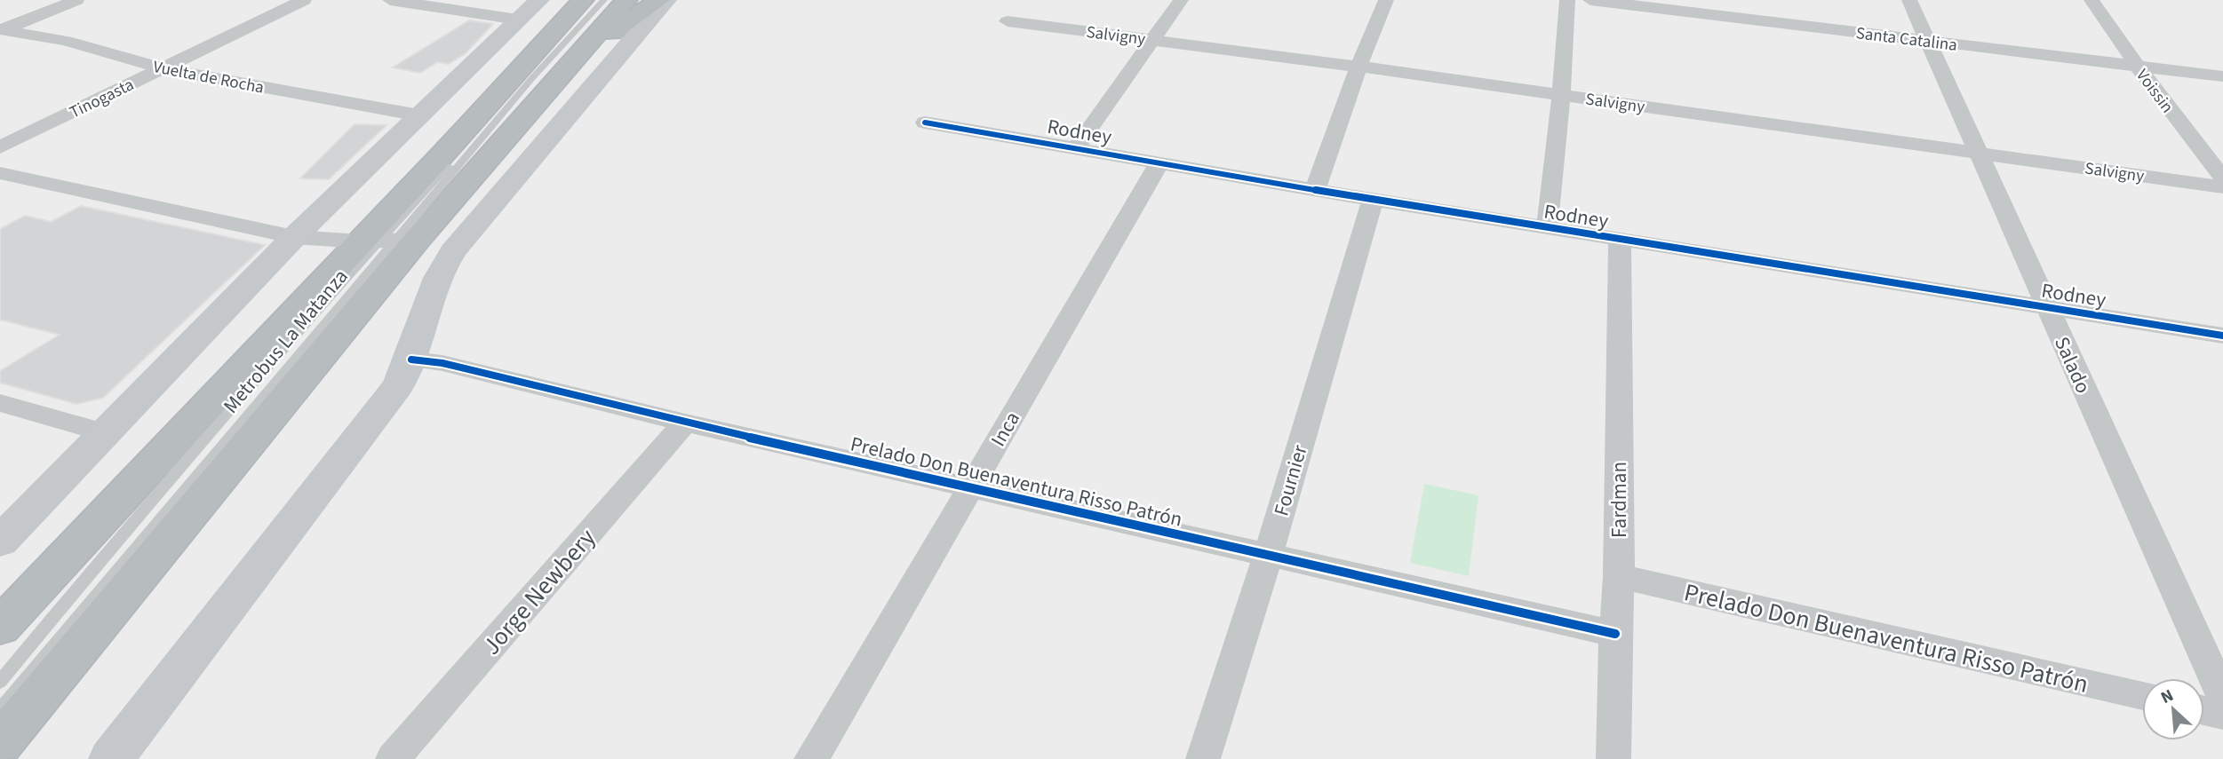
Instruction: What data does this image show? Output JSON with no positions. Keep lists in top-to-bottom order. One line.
{"streets":{"street":["Salvigny","Santa Catalina","Vuelta de Rocha","Voissin","Tinogasta","Rodney","Salado","Inca","Fournier","Prelado Don Buenaventura Risso Patrón","Fardman","Jorge Newbery"],"lane":["Metrobus La Matanza"]},"crossings":[["Salvigny","Salado"],["Santa Catalina","Voissin"],["Santa Catalina","Salado"],["Vuelta de Rocha","Tinogasta"],["Rodney","Salado"],["Rodney","Inca"],["Rodney","Fournier"],["Rodney","Fardman"],["Inca","Prelado Don Buenaventura Risso Patrón"],["Fournier","Prelado Don Buenaventura Risso Patrón"],["Prelado Don Buenaventura Risso Patrón","Fardman"],["Prelado Don Buenaventura Risso Patrón","Jorge Newbery"]],"north":"top left"}
